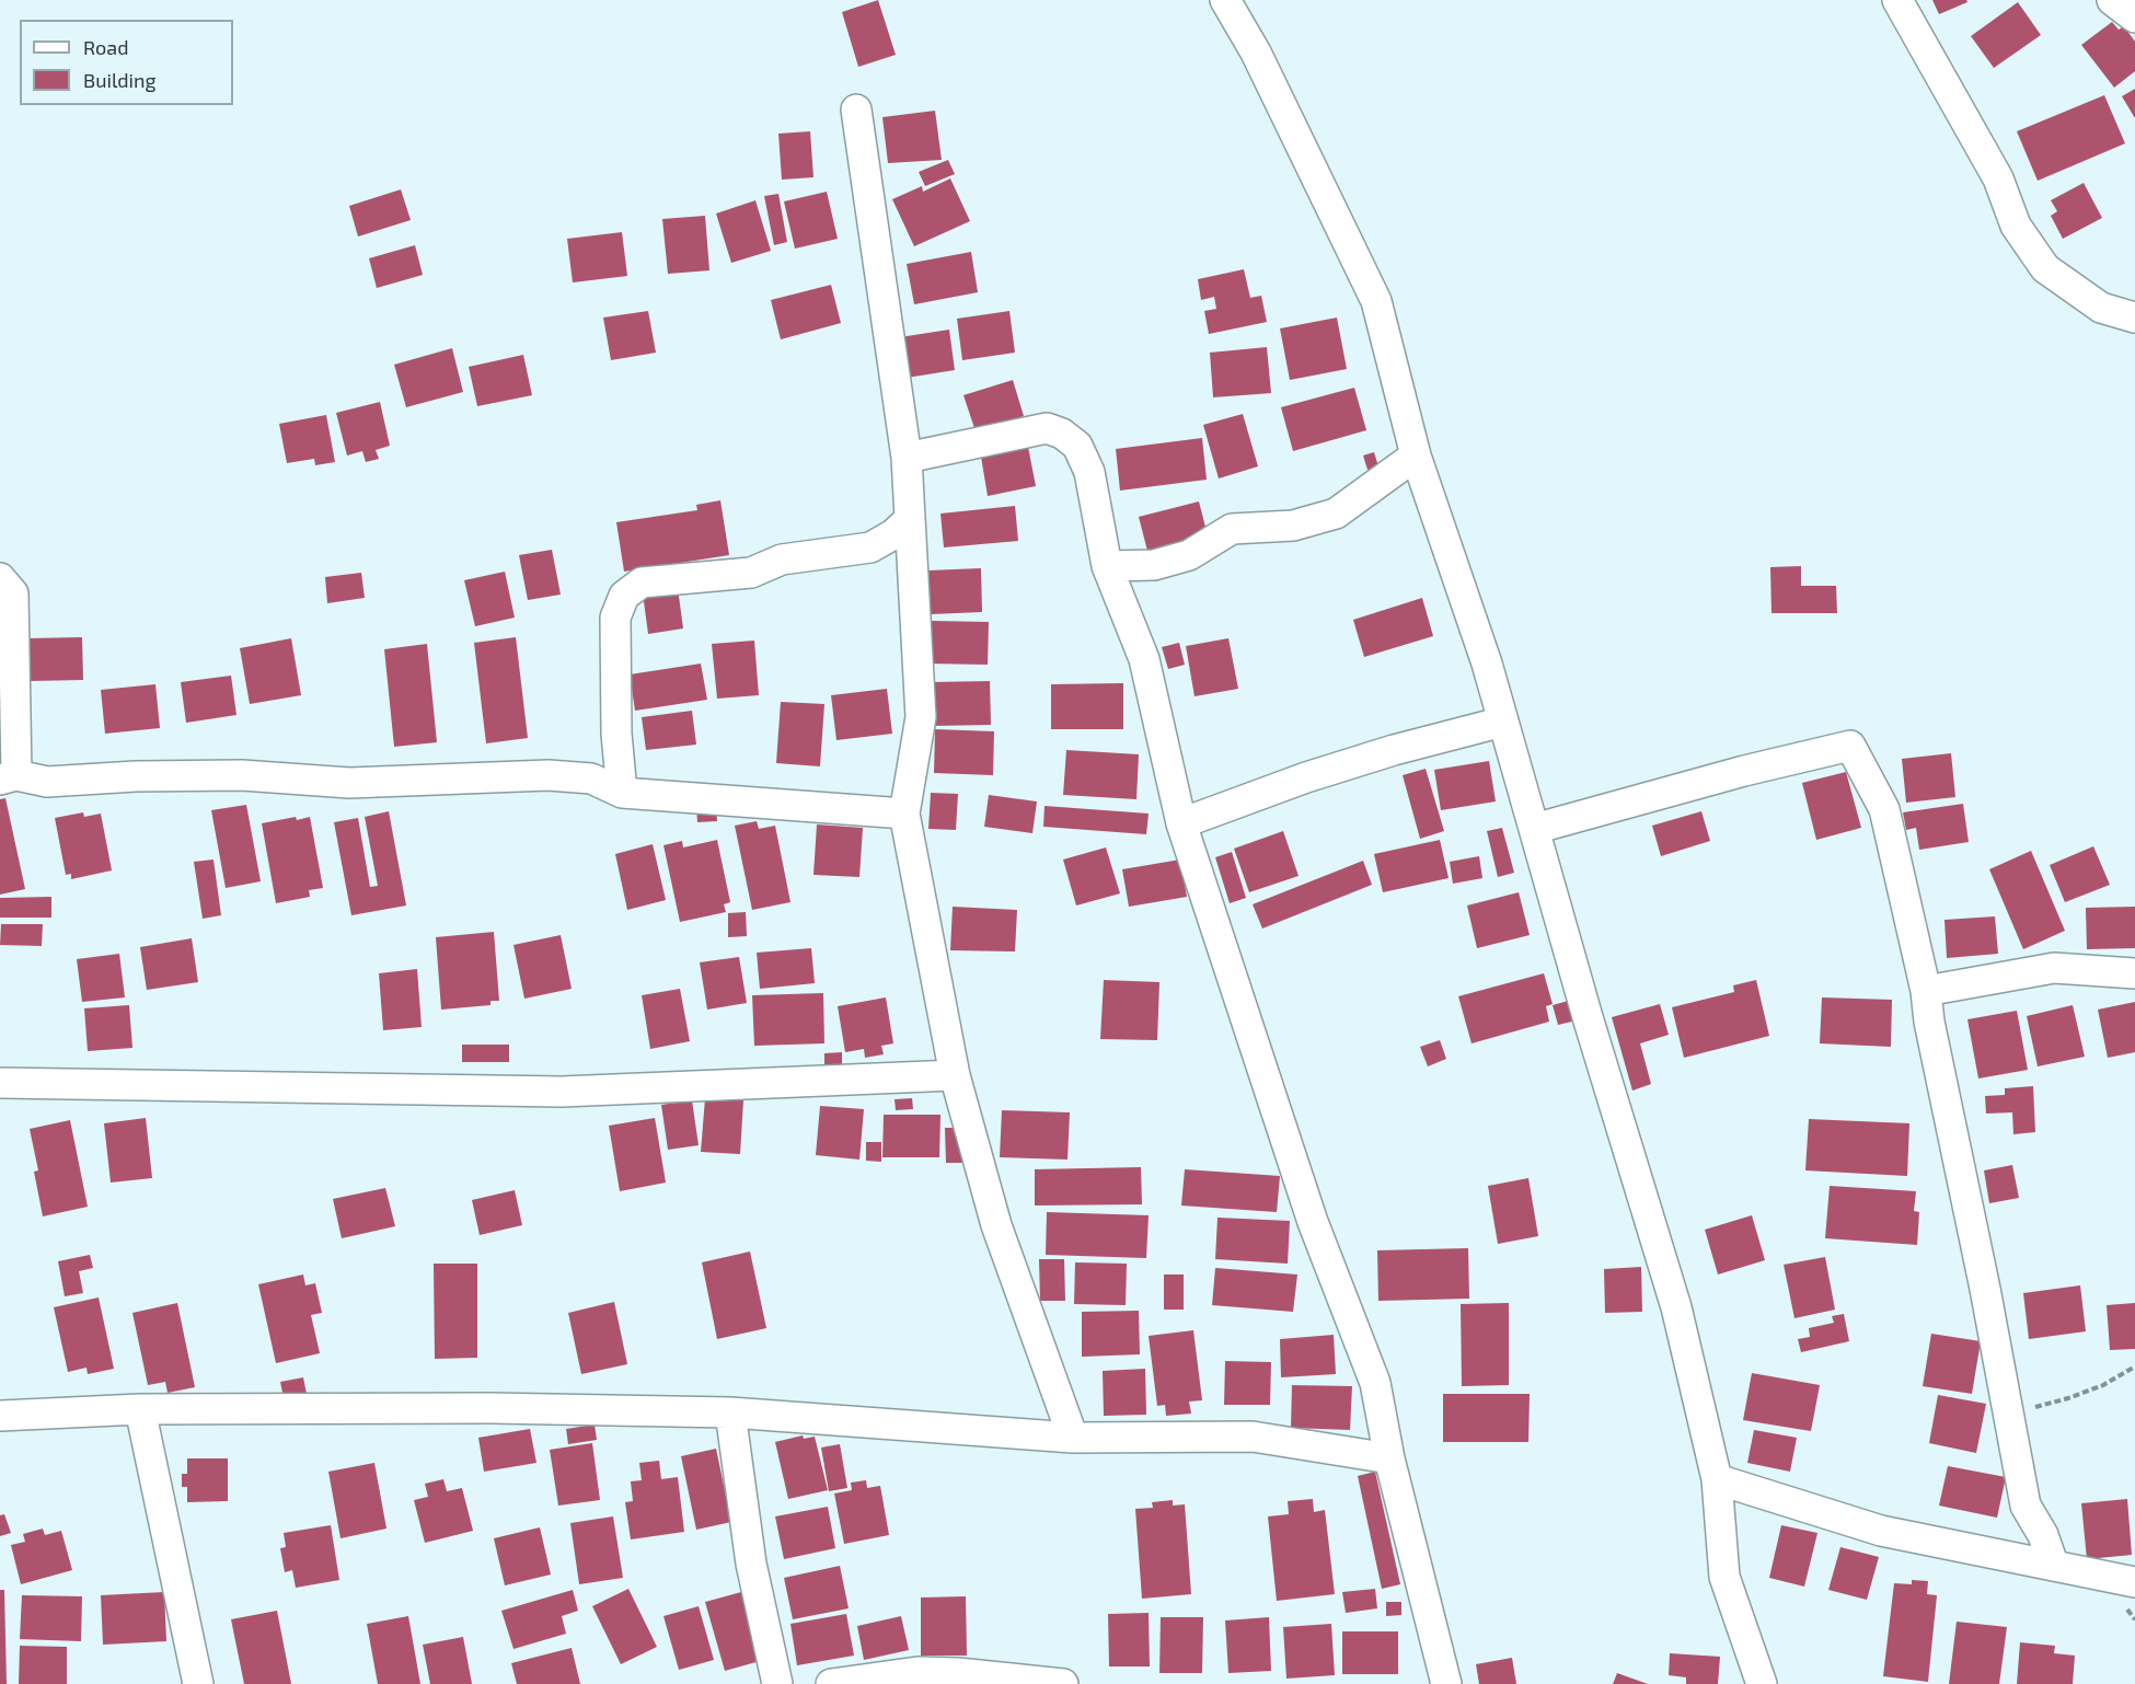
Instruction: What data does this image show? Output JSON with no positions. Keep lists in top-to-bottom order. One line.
{"legend":["Road","Building"]}
